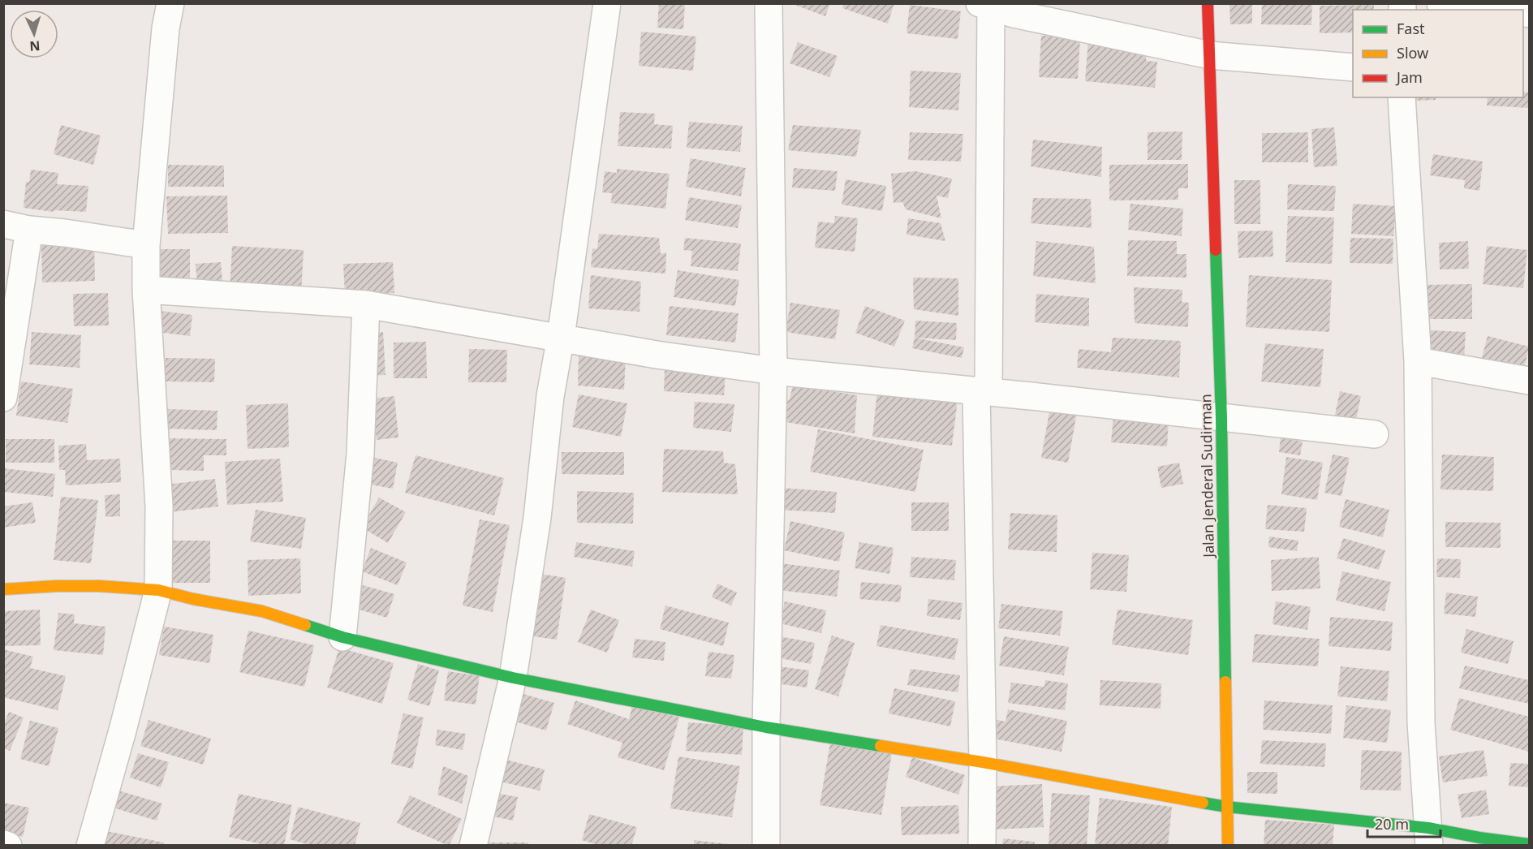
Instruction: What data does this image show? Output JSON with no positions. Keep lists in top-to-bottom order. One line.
{"streets":{"main road":["Jalan Jenderal Sudirman"]},"legend":["Fast","Slow","Jam"],"scale_bar":"20 m","north":"bottom"}
